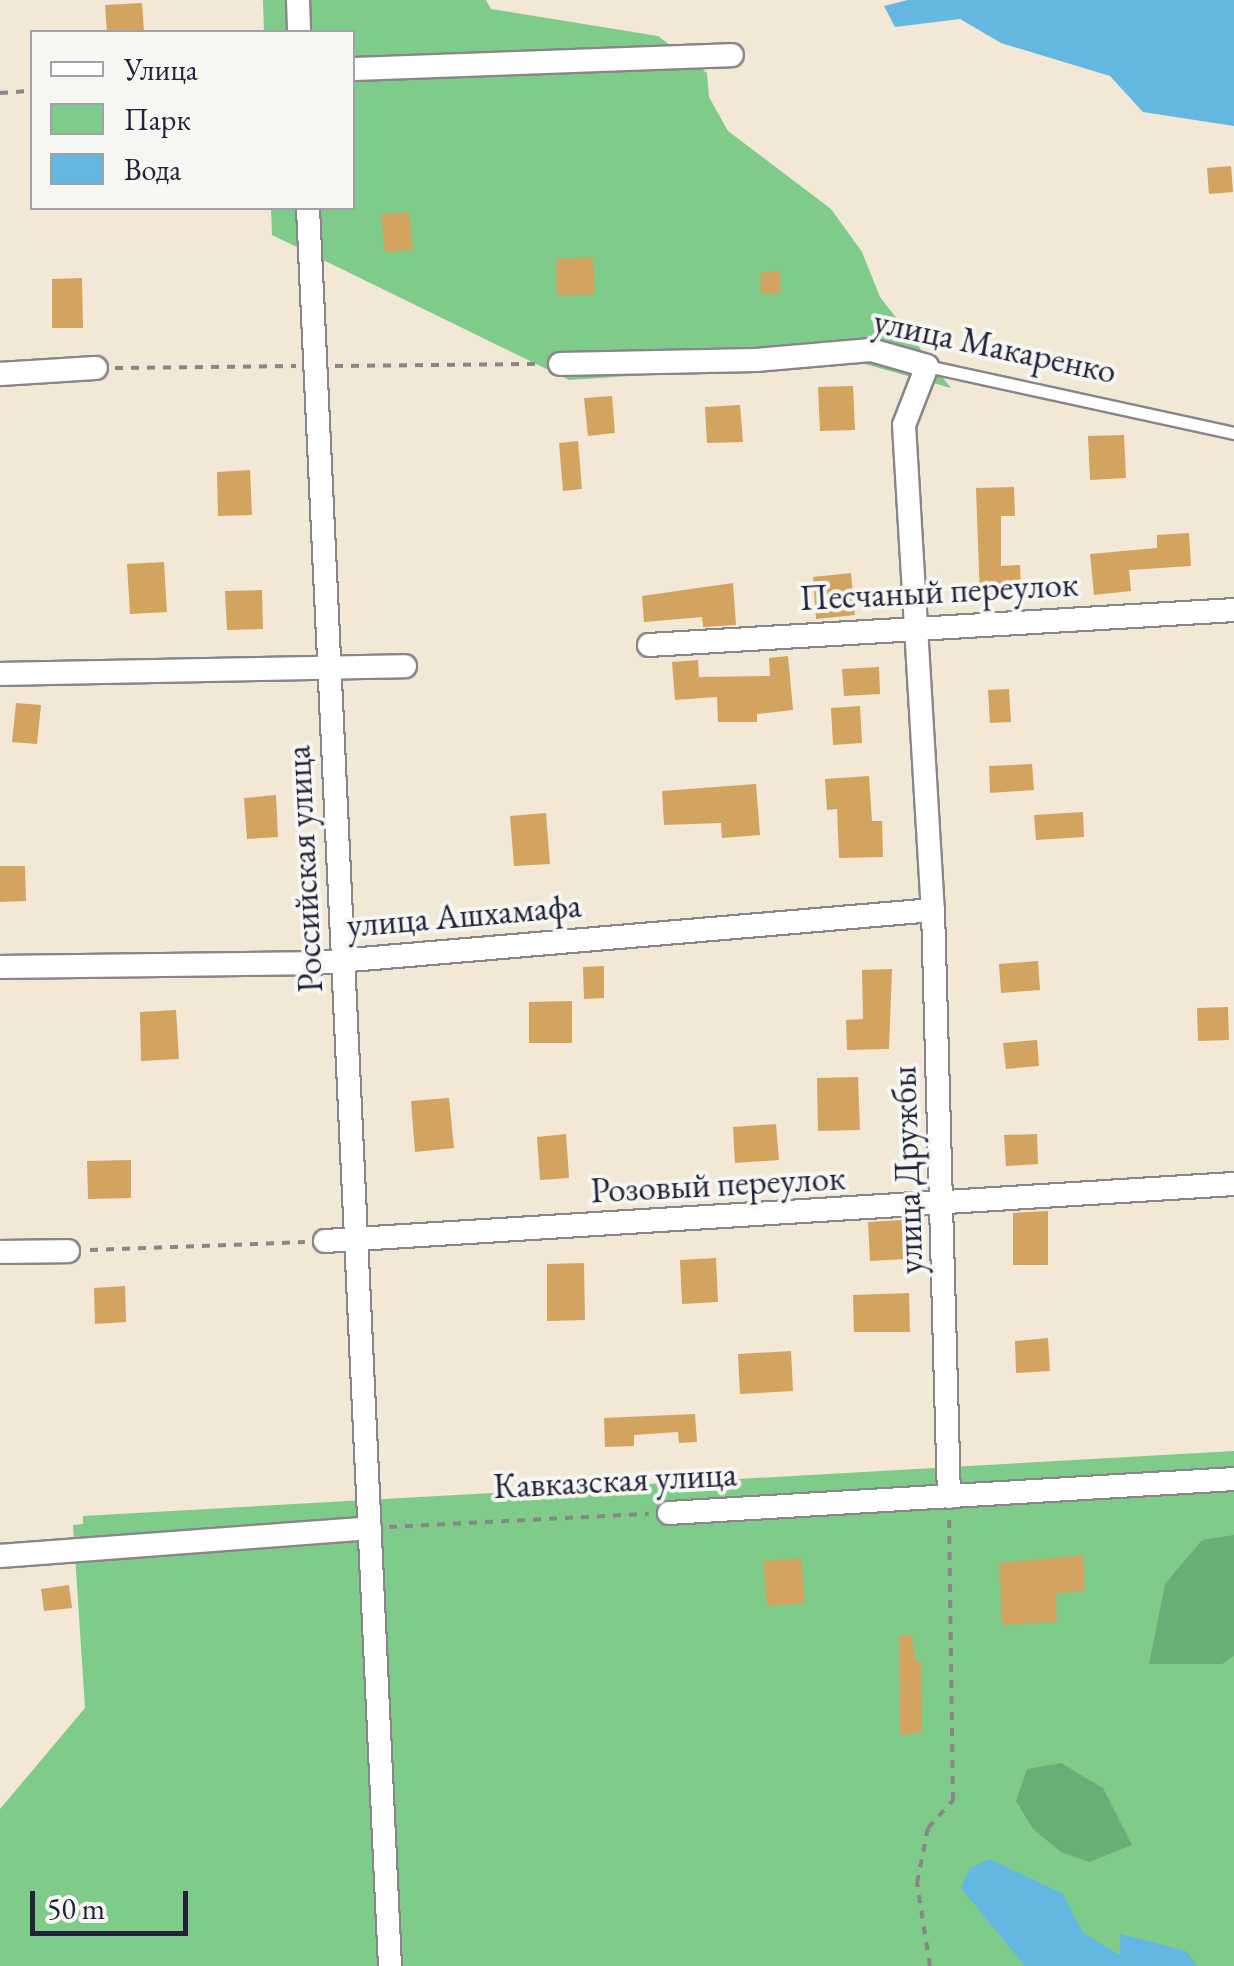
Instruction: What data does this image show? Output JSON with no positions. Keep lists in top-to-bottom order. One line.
{"streets":{"street":["улица Макаренко","Песчаный переулок","Российская улица","улица Ашхамафа","улица Дружбы","Розовый переулок","Кавказcкая улица"]},"crossings":[["улица Макаренко","улица Дружбы"],["Песчаный переулок","улица Дружбы"],["Российская улица","улица Ашхамафа"],["Российская улица","Розовый переулок"],["Российская улица","Кавказcкая улица"],["улица Ашхамафа","улица Дружбы"],["улица Дружбы","Розовый переулок"],["улица Дружбы","Кавказcкая улица"]],"legend":["Улица","Парк","Вода"],"scale_bar":"50 m"}
